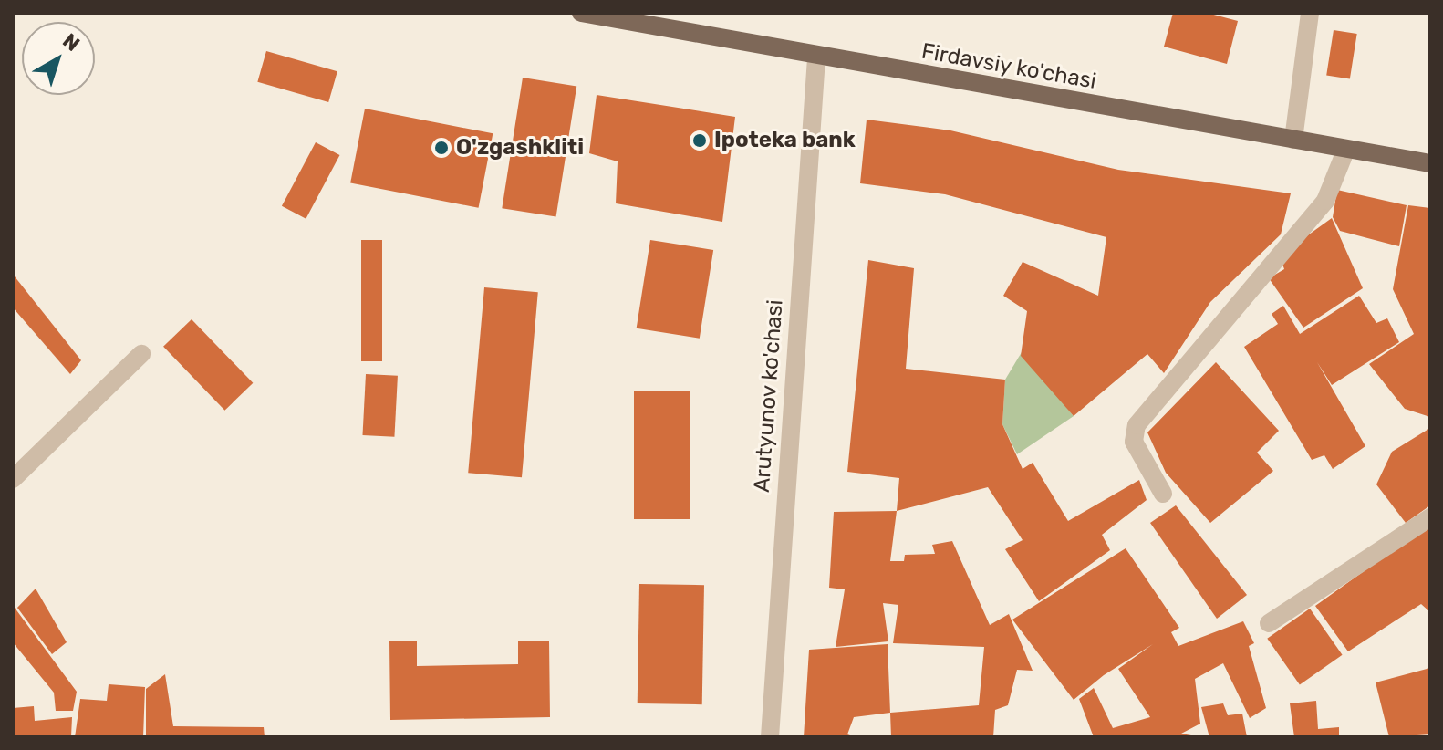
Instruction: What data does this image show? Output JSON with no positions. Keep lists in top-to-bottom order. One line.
{"streets":{"main road":["Firdavsiy ko'chasi"],"street":["Arutyunov ko'chasi"]},"crossings":[["Firdavsiy ko'chasi","Arutyunov ko'chasi"]],"places":["Ipoteka bank","O'zgashkliti"],"north":"top right"}
